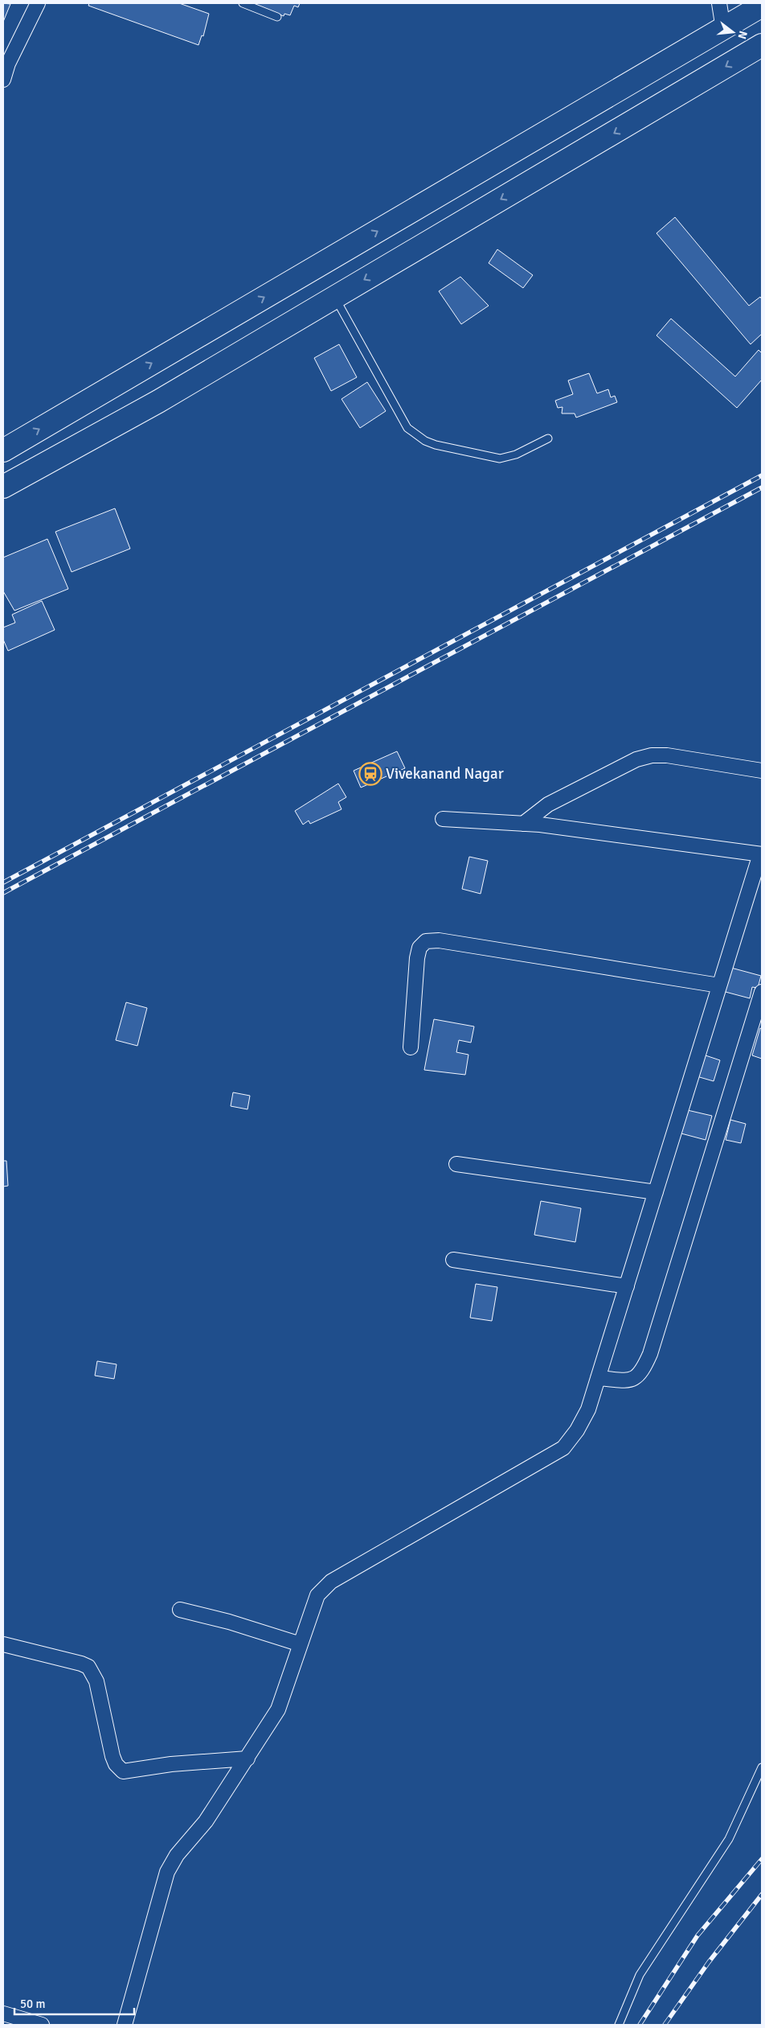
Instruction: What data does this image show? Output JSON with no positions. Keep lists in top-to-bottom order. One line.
{"places":{"station":["Vivekanand Nagar"]},"scale_bar":"50 m","north":"right"}
